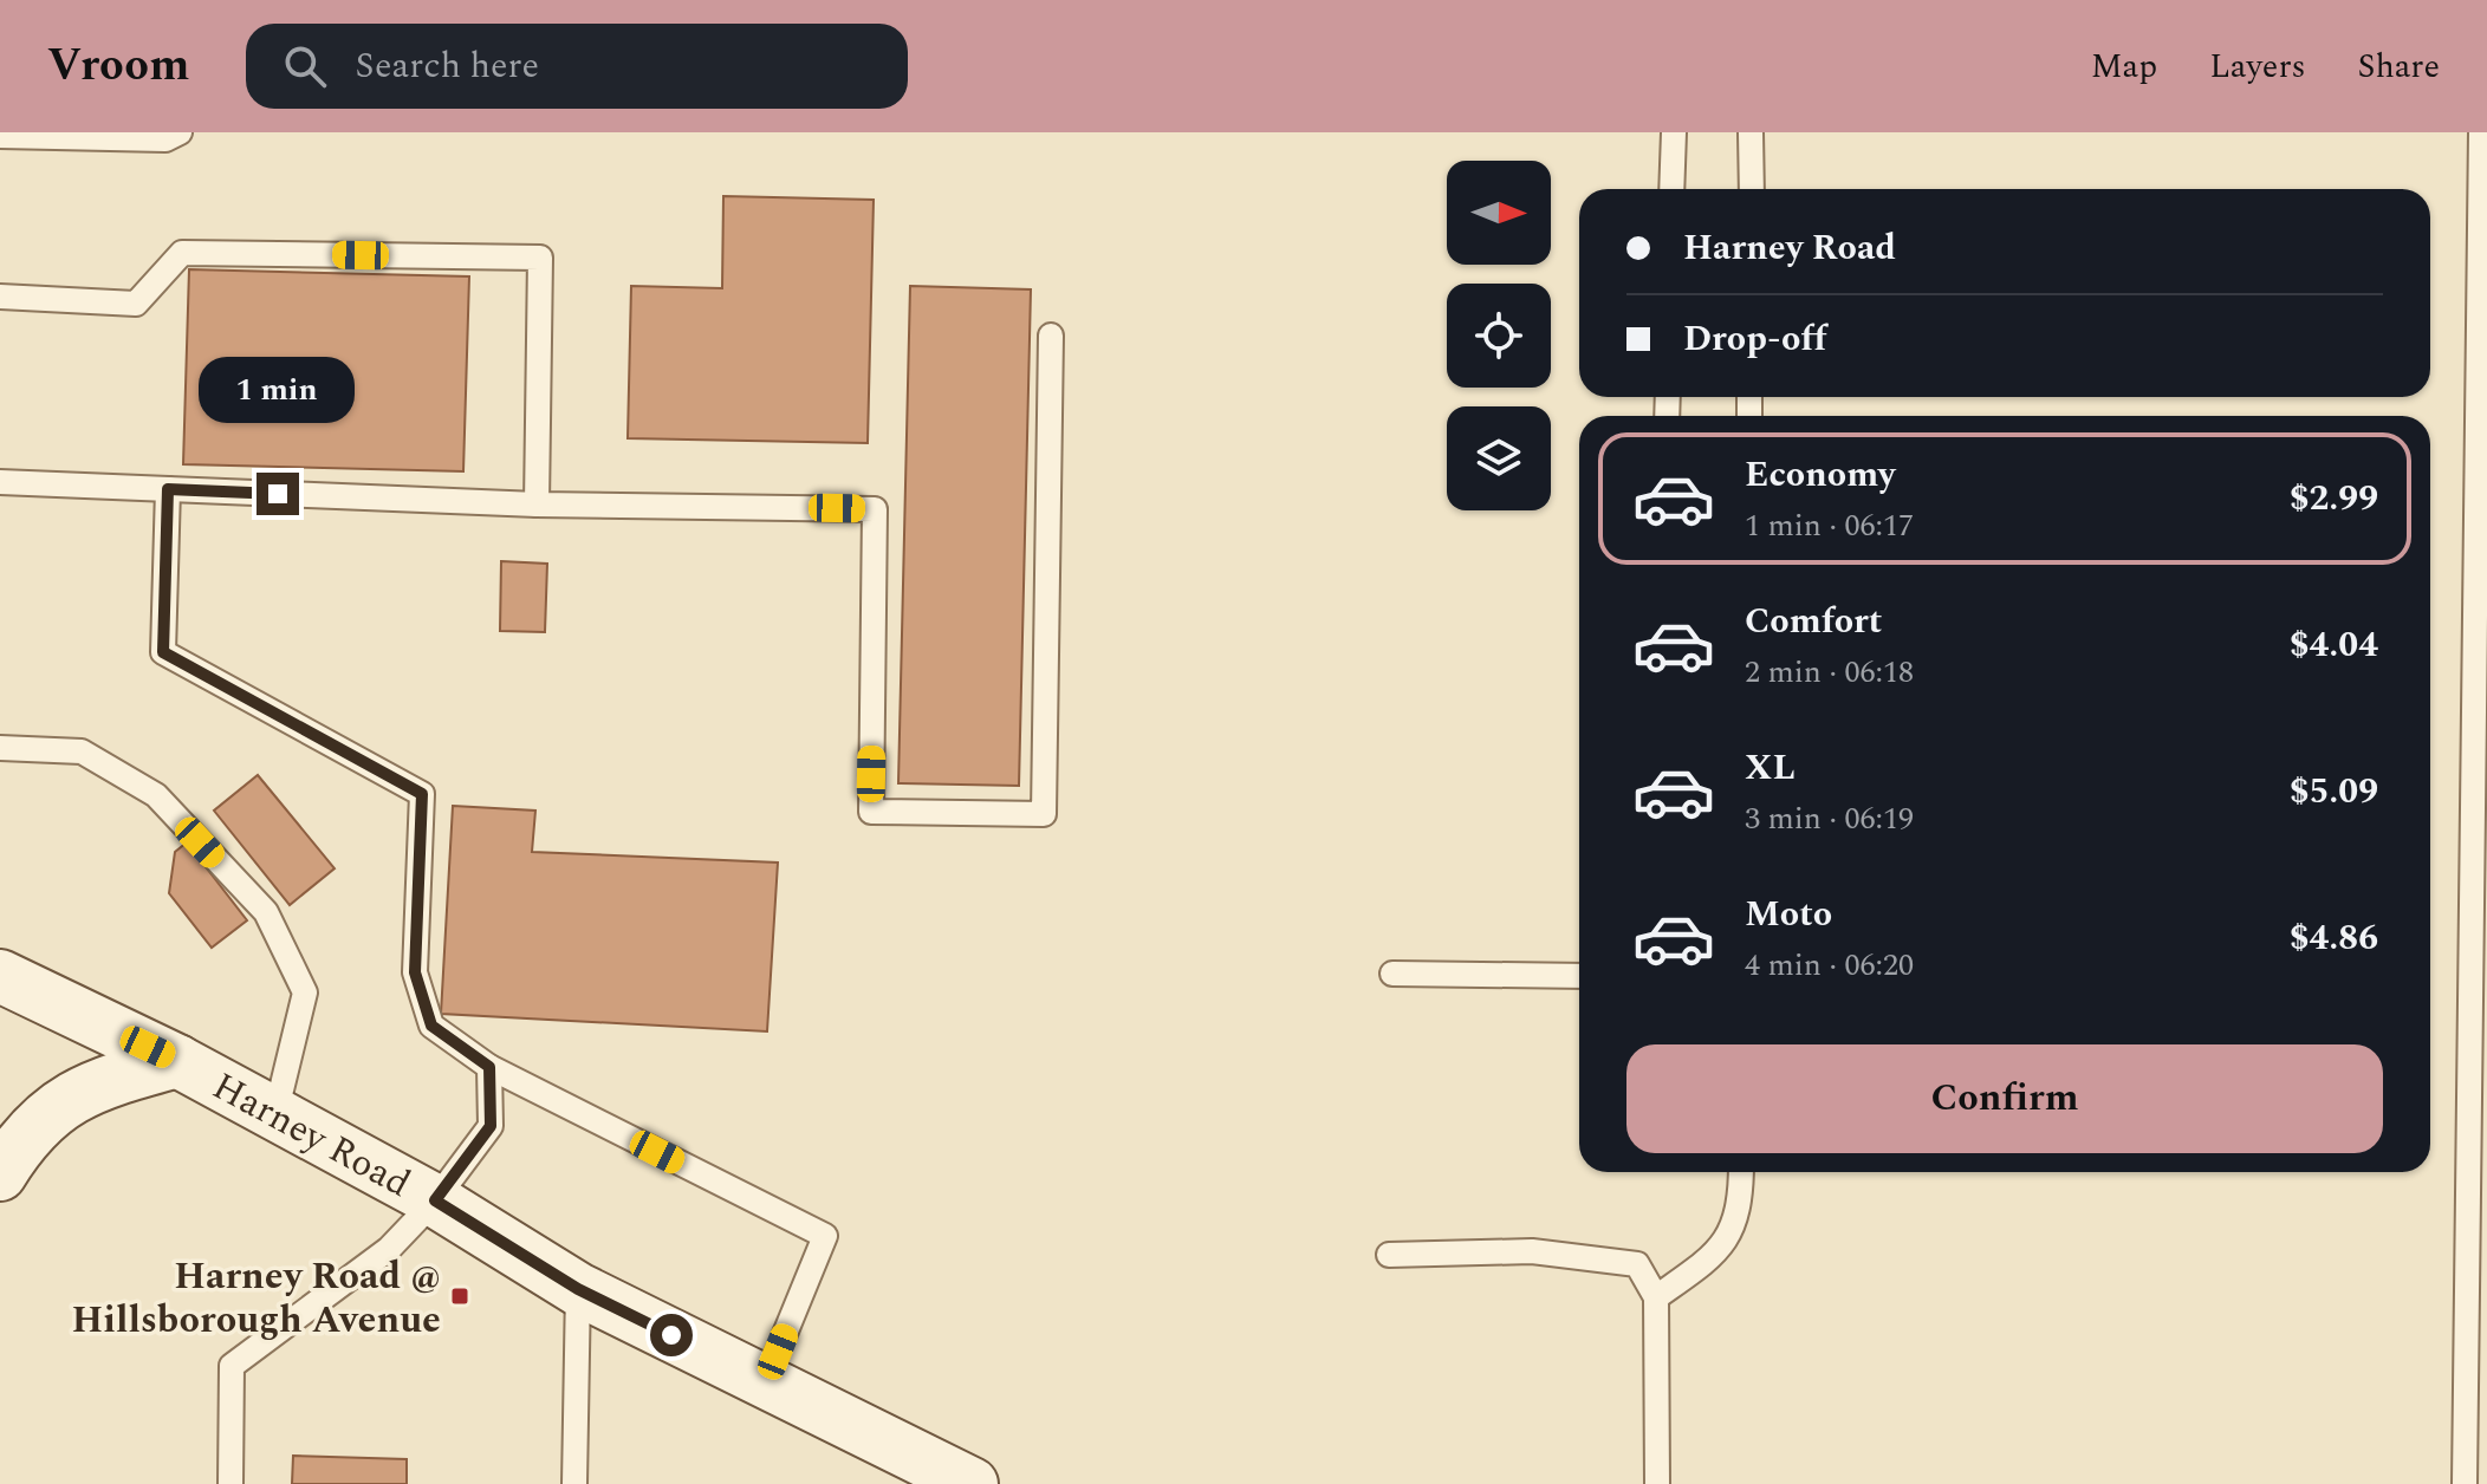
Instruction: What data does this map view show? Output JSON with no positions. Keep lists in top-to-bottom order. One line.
{"streets":{"street":["Harney Road"]},"places":{"transit":["Harney Road @ Hillsborough Avenue"]},"north":"right","page":{"header":"Vroom","search":"Search here","nav":["Map","Layers","Share"],"banner":["Harney Road","Drop-off"],"bubble":"1 min","list":[{"name":"Economy","note":"1 min · 06:17","value":"$2.99"},{"name":"Comfort","note":"2 min · 06:18","value":"$4.04"},{"name":"XL","note":"3 min · 06:19","value":"$5.09"},{"name":"Moto","note":"4 min · 06:20","value":"$4.86"}],"buttons":"Confirm"}}
